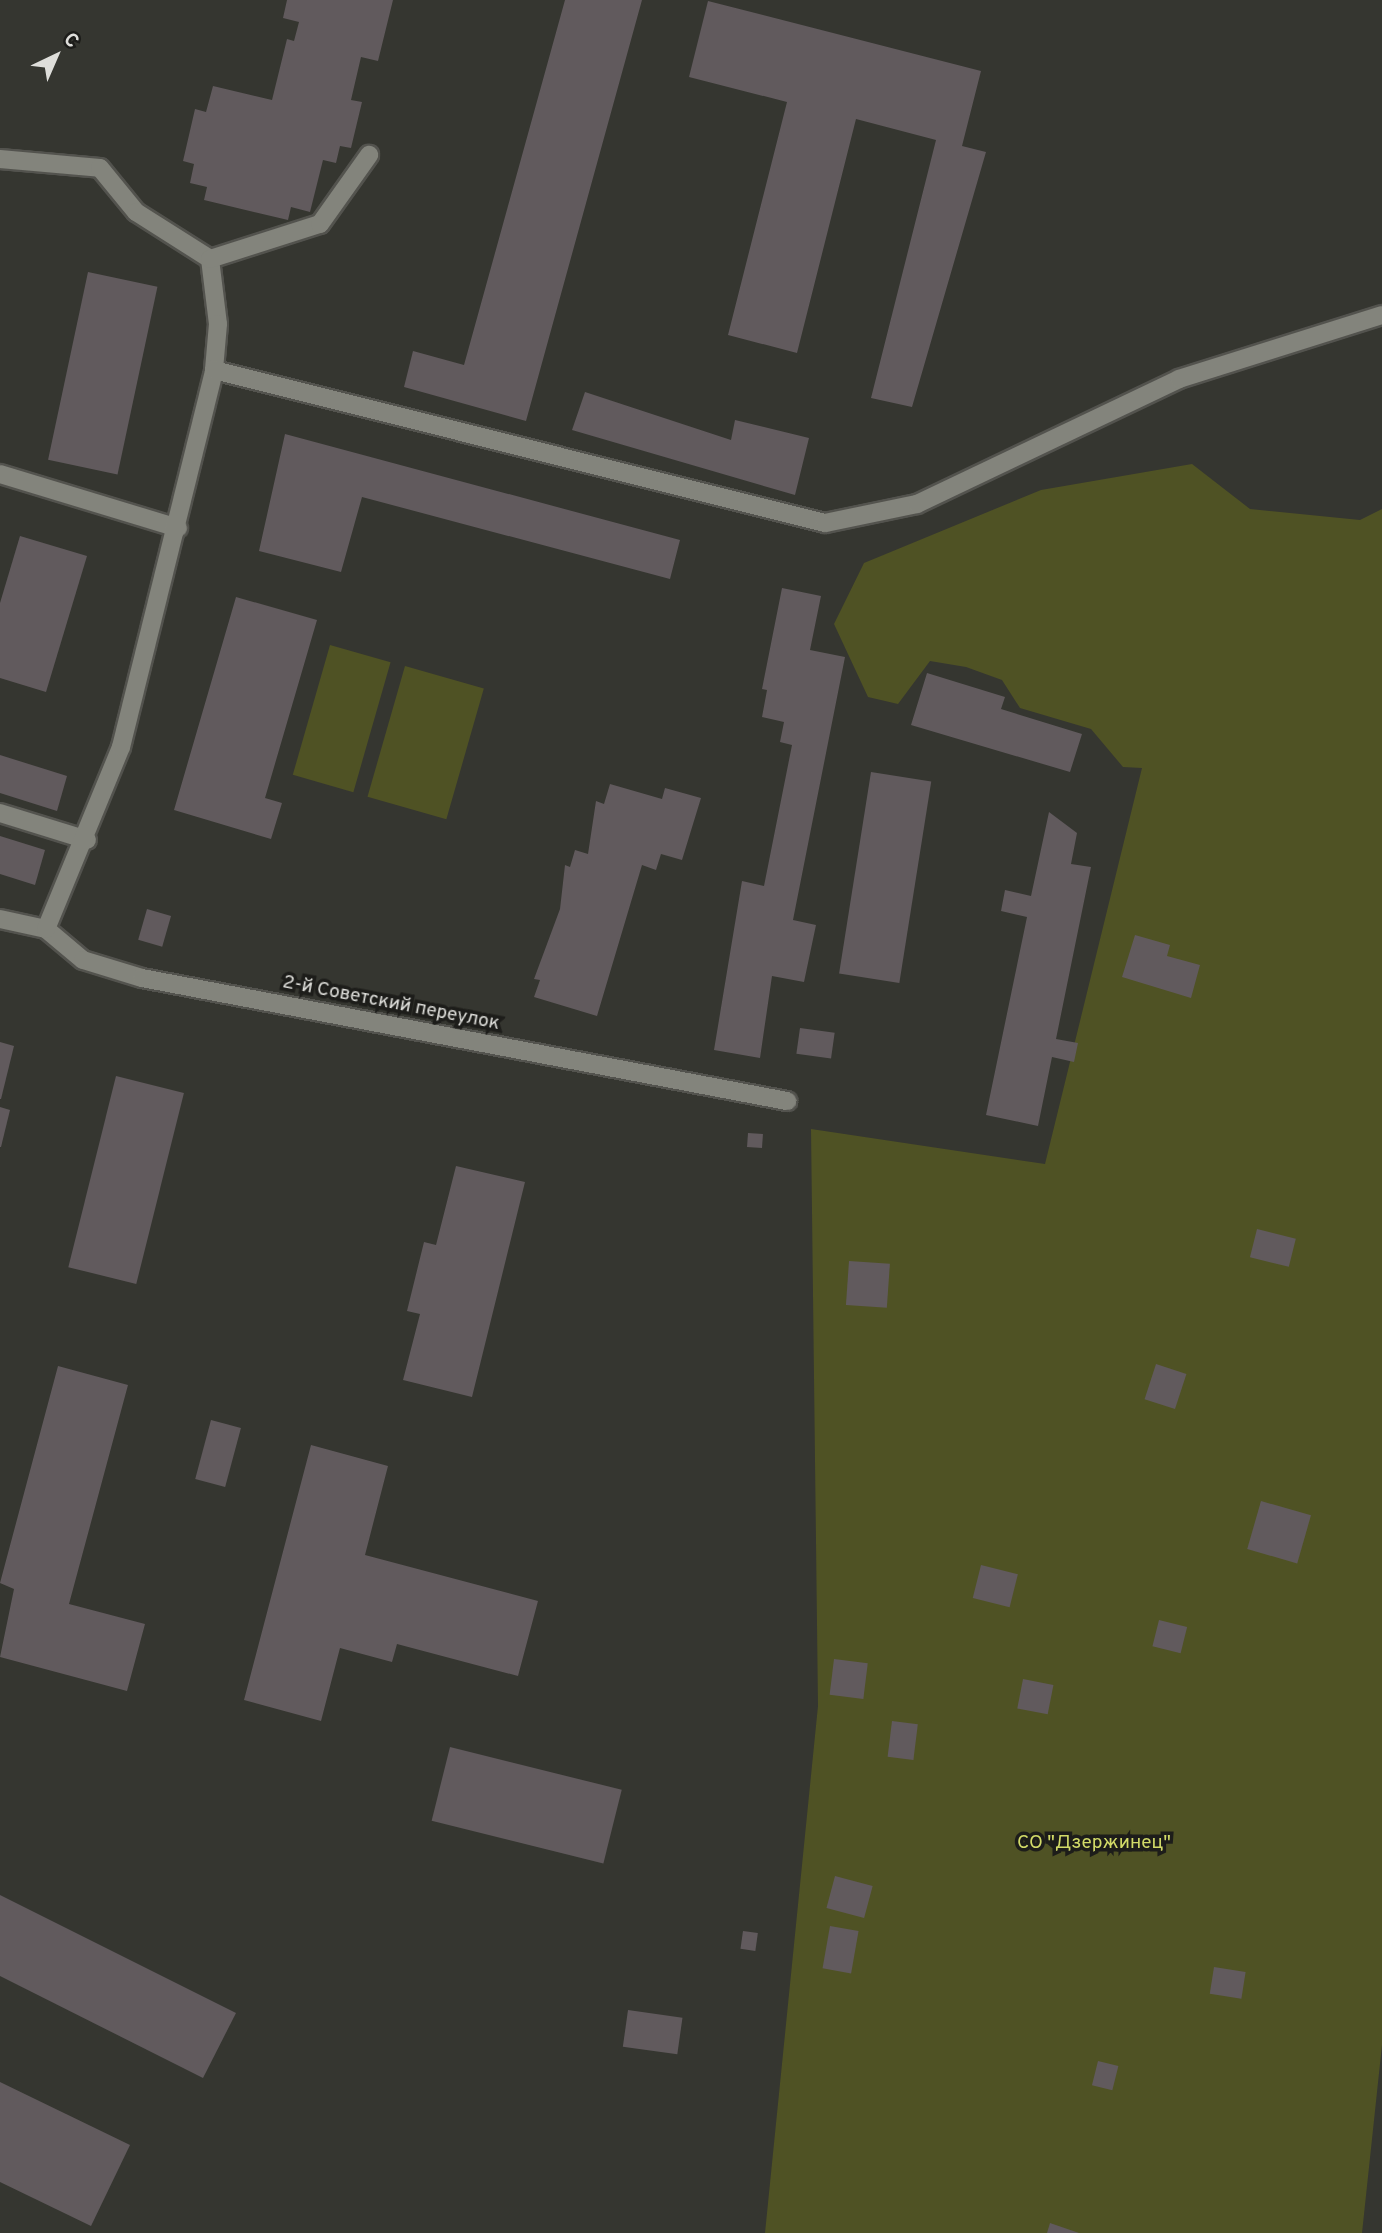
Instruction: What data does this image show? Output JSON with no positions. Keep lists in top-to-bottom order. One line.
{"streets":{"street":["2-й Советский переулок"]},"parks":["СО \"Дзержинец\""],"north":"top right"}
